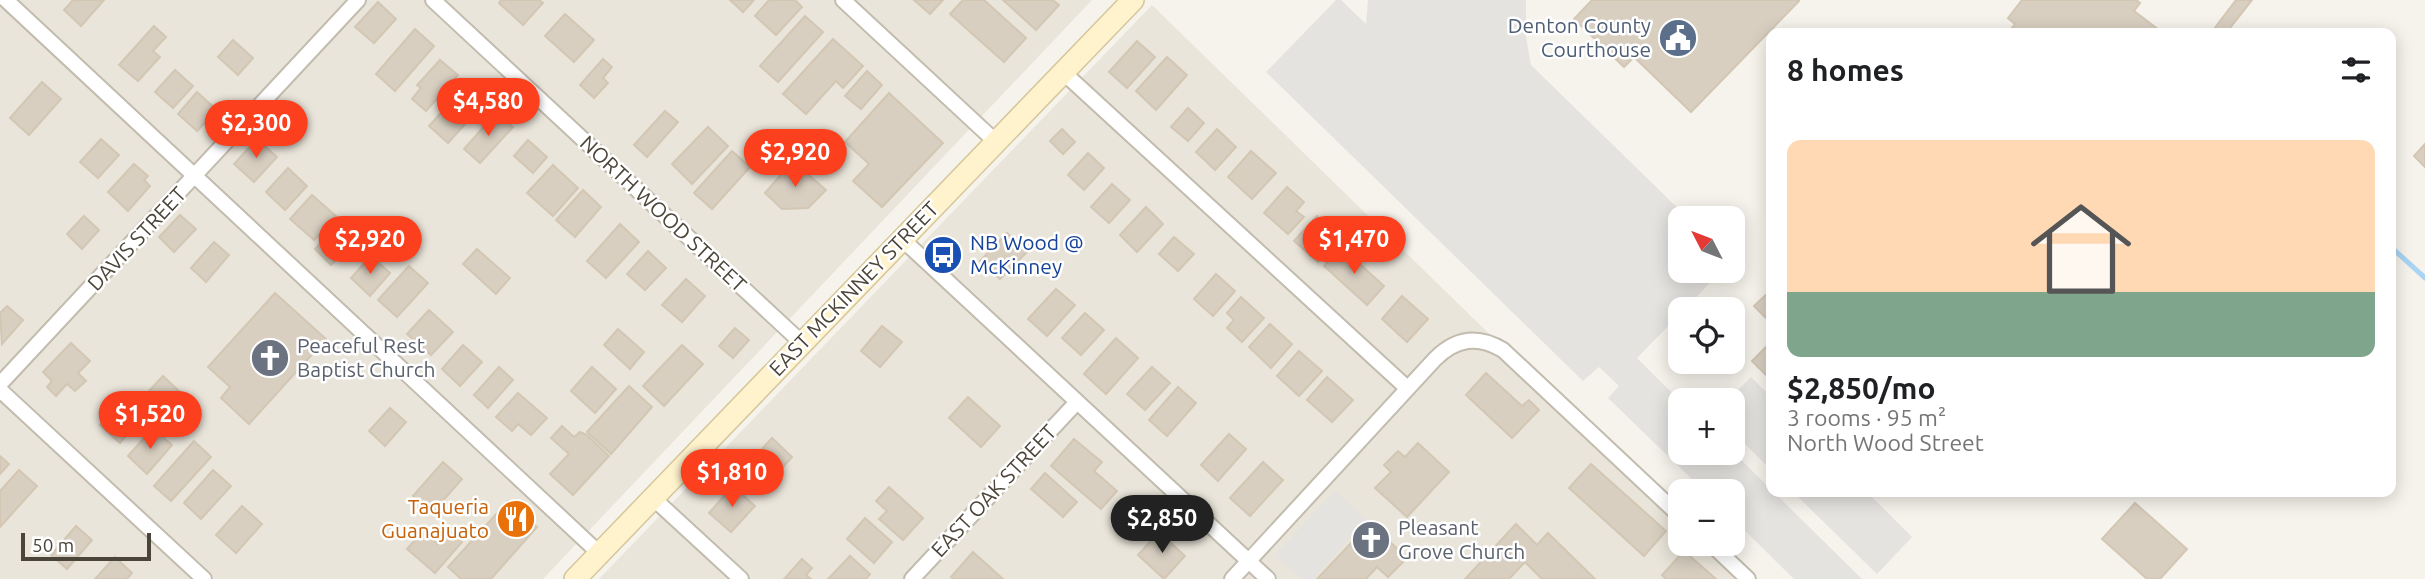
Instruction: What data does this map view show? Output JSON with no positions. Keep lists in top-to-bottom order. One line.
{"streets":{"main road":["EAST MCKINNEY STREET"],"street":["NORTH WOOD STREET","DAVIS STREET","EAST OAK STREET"]},"crossings":[["NORTH WOOD STREET","EAST MCKINNEY STREET"]],"places":{"public building":["Denton County Courthouse"],"bus stop":["NB Wood @ McKinney"],"church":["Peaceful Rest Baptist Church","Pleasant Grove Church"],"restaurant":["Taqueria Guanajuato"]},"scale_bar":"50 m","north":"top left","page":{"heading":"8 homes","price":["$4,580","$2,300","$2,920","$2,920","$1,470","$1,520","$1,810","$2,850"],"list":[{"name":"$2,850/mo","note":"3 rooms · 95 m² · North Wood Street"}],"map_buttons":["+","−"],"scale":"50 m"}}
